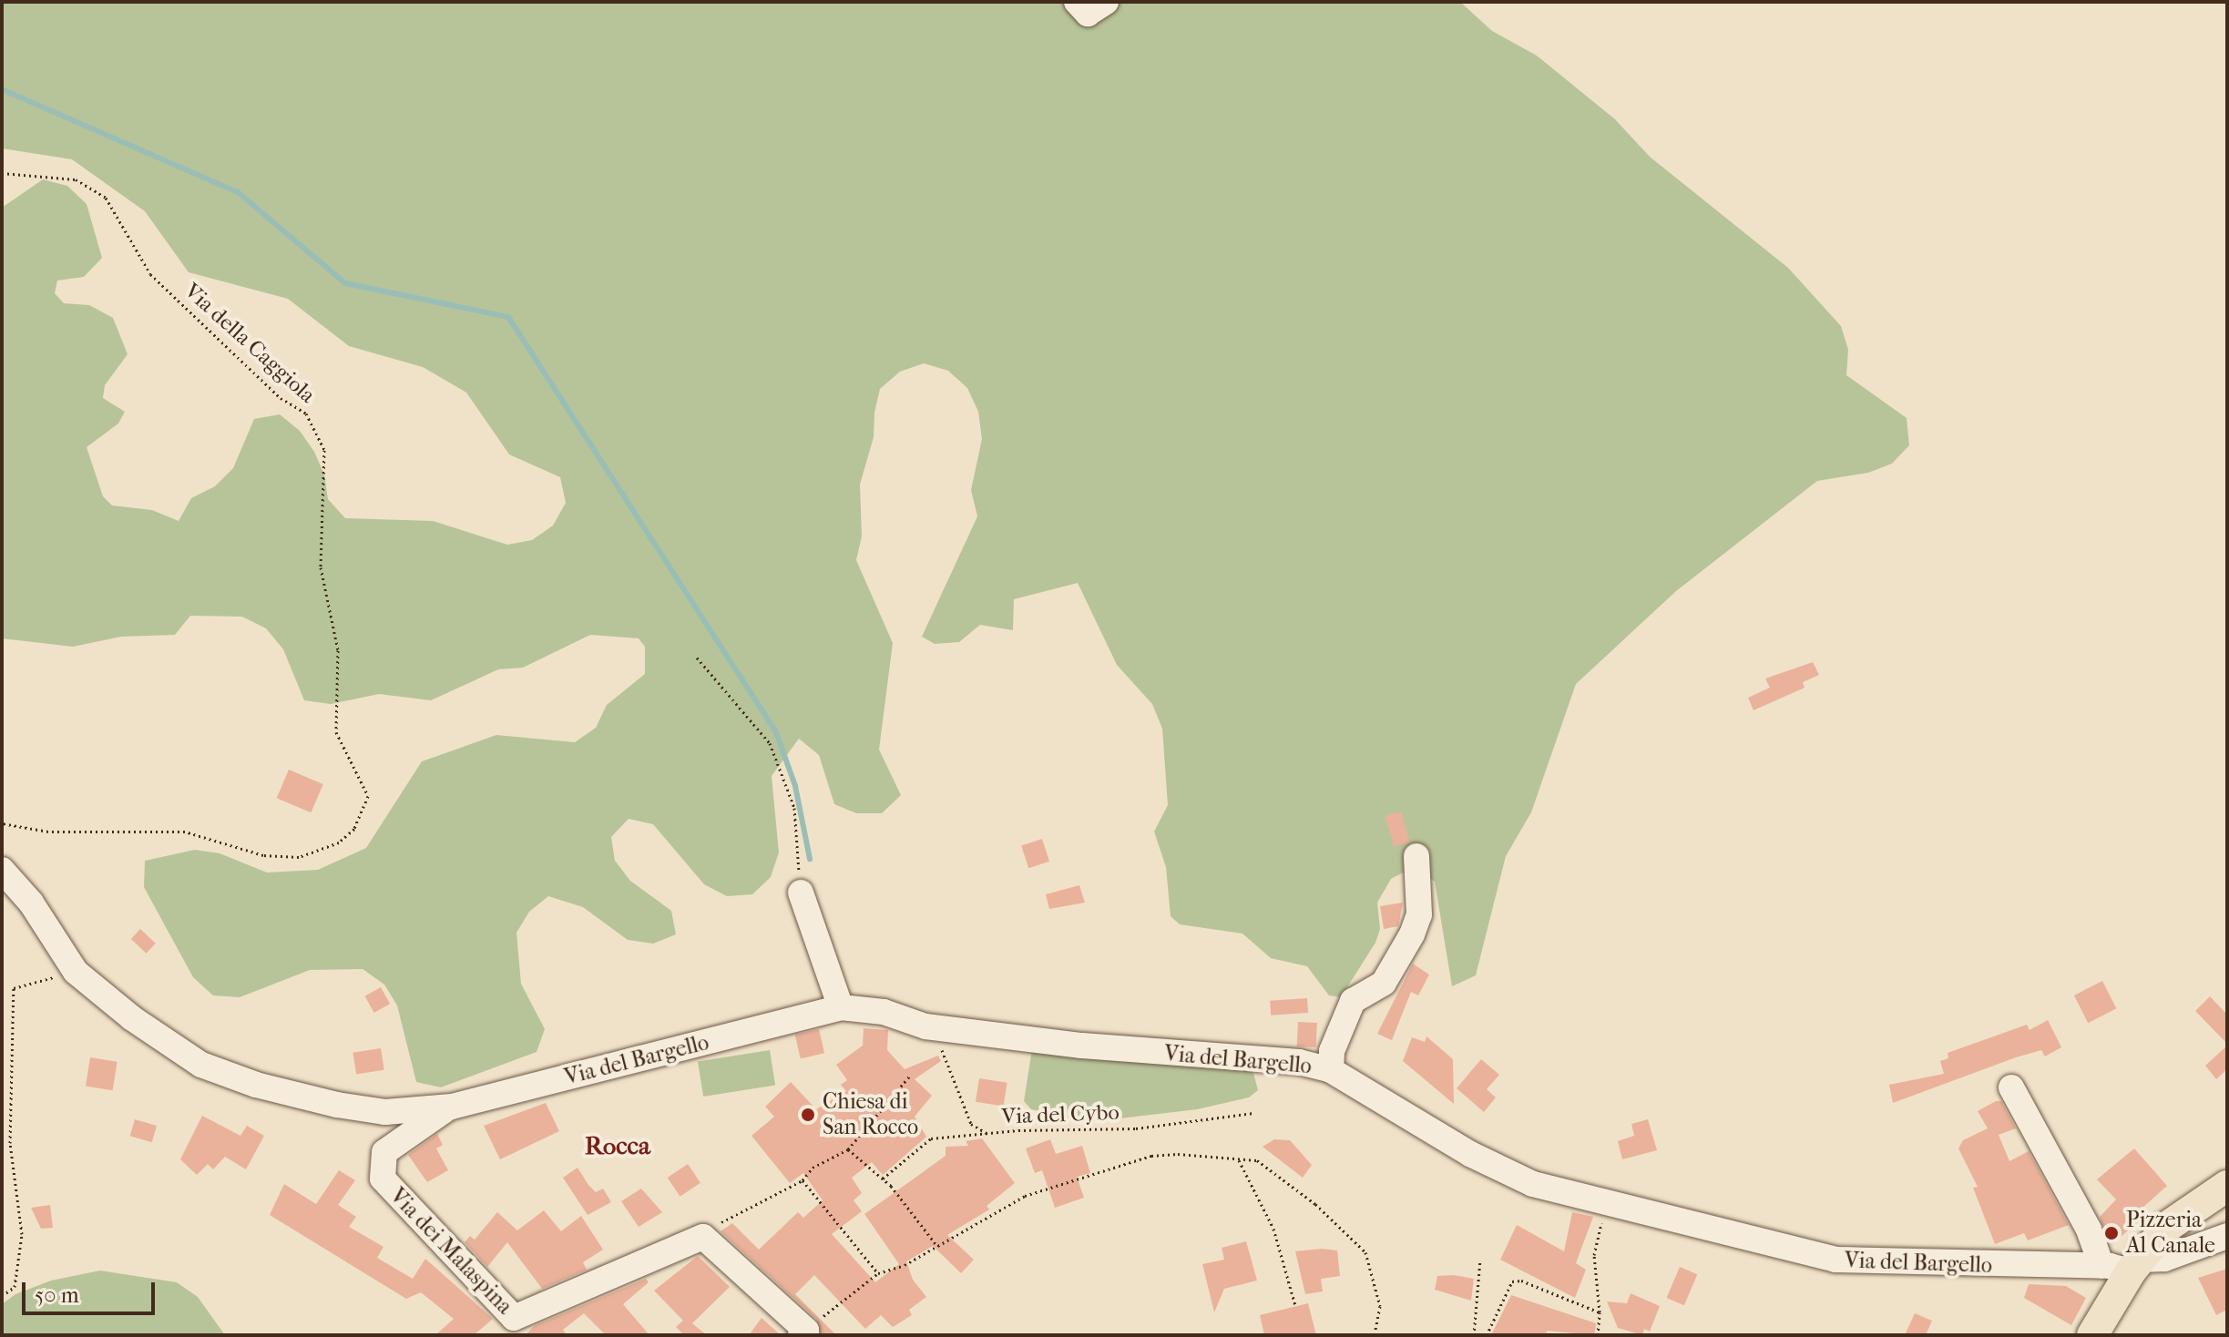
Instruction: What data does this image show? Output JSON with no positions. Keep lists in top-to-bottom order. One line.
{"streets":{"street":["Via del Bargello","Via dei Malaspina"],"path":["Via della Caggiola","Via del Cybo"]},"crossings":[["Via del Bargello","Via dei Malaspina"]],"districts":["Rocca"],"places":["Chiesa di San Rocco","Pizzeria Al Canale"],"scale_bar":"50 m"}
